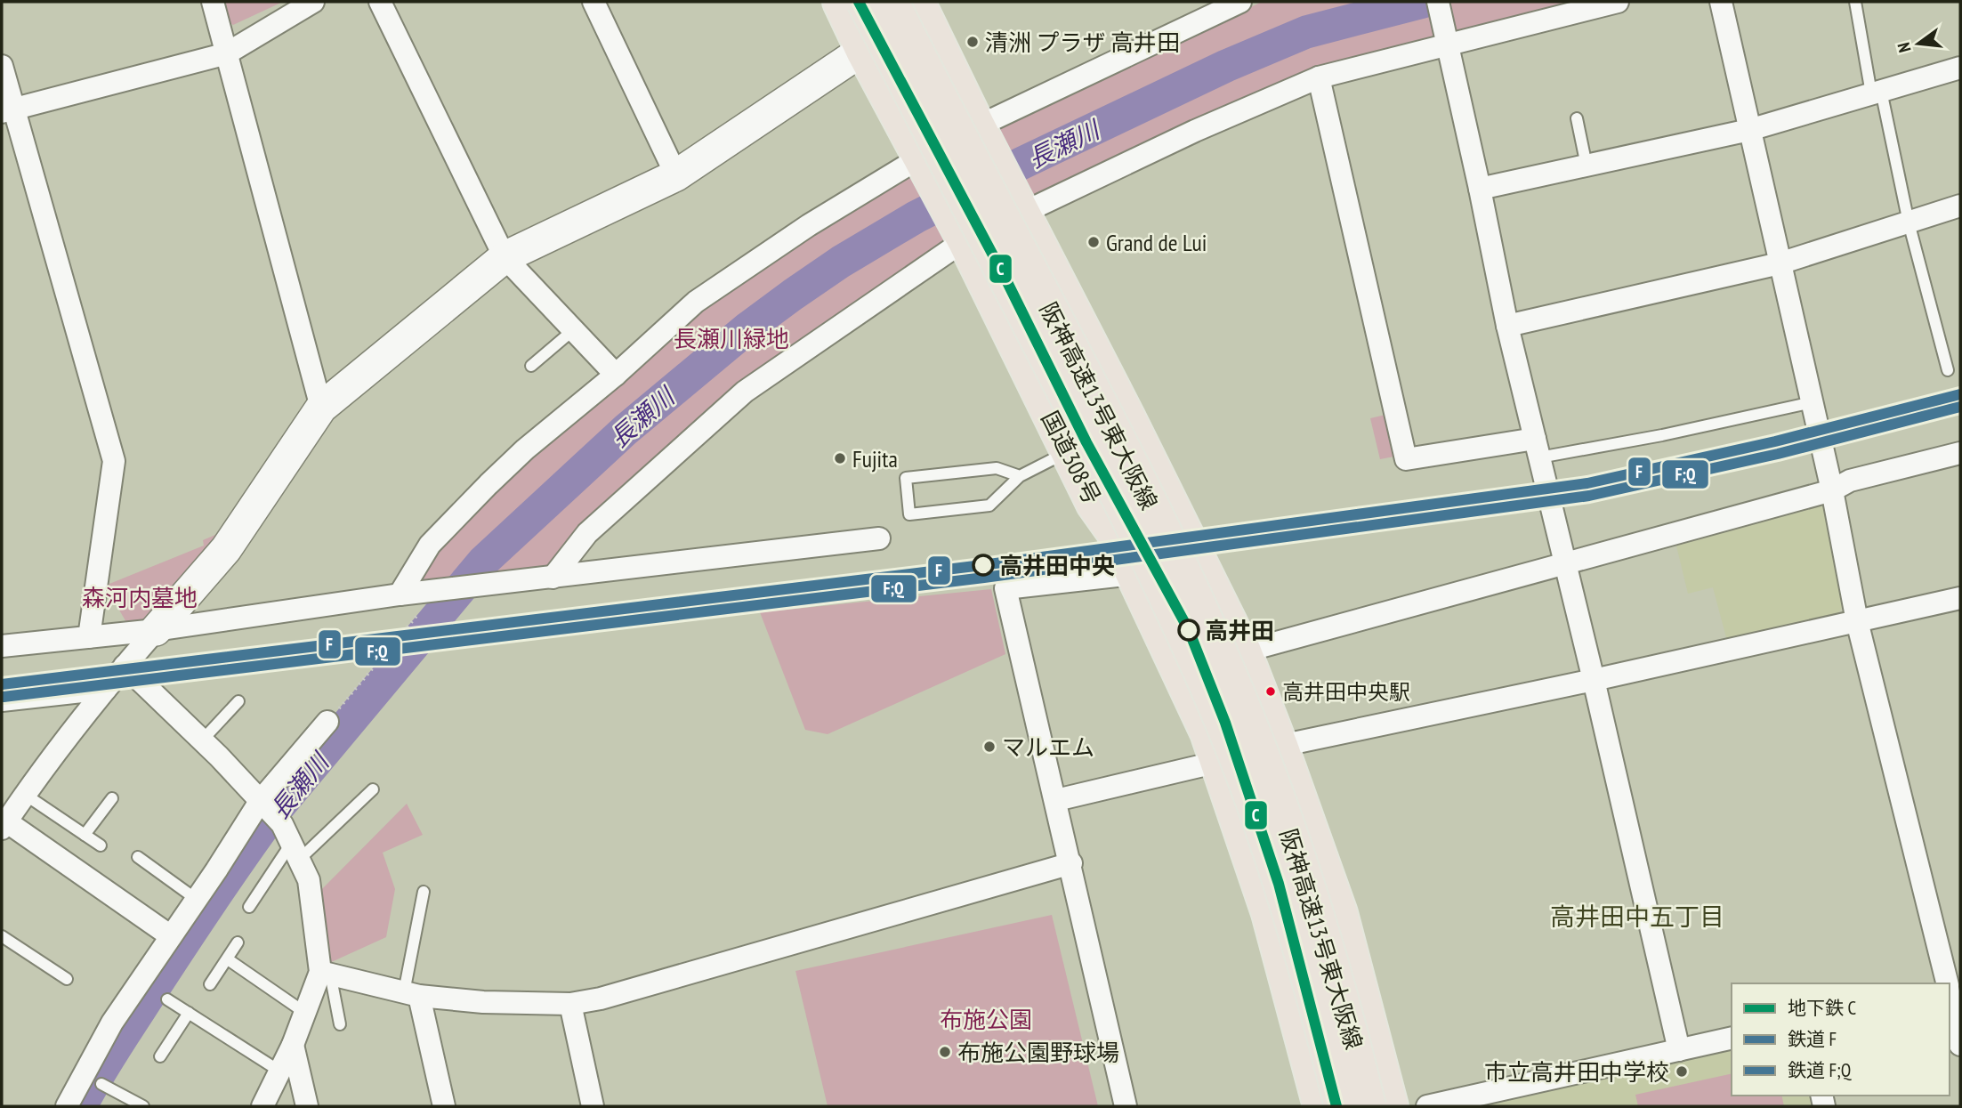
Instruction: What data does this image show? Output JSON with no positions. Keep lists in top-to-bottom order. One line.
{"streets":{"highway":["阪神高速13号東大阪線","国道308号"]},"districts":["高井田中五丁目"],"water":["長瀬川"],"parks":["長瀬川緑地","森河内墓地","布施公園"],"places":["清洲 プラザ 高井田","Grand de Lui","Fujita","高井田中央","高井田","高井田中央駅","マルエム","布施公園野球場","市立高井田中学校"],"lines":["metro line C","rail line F","rail line F;Q"],"legend":["地下鉄 C","鉄道 F","鉄道 F;Q"],"north":"left"}
